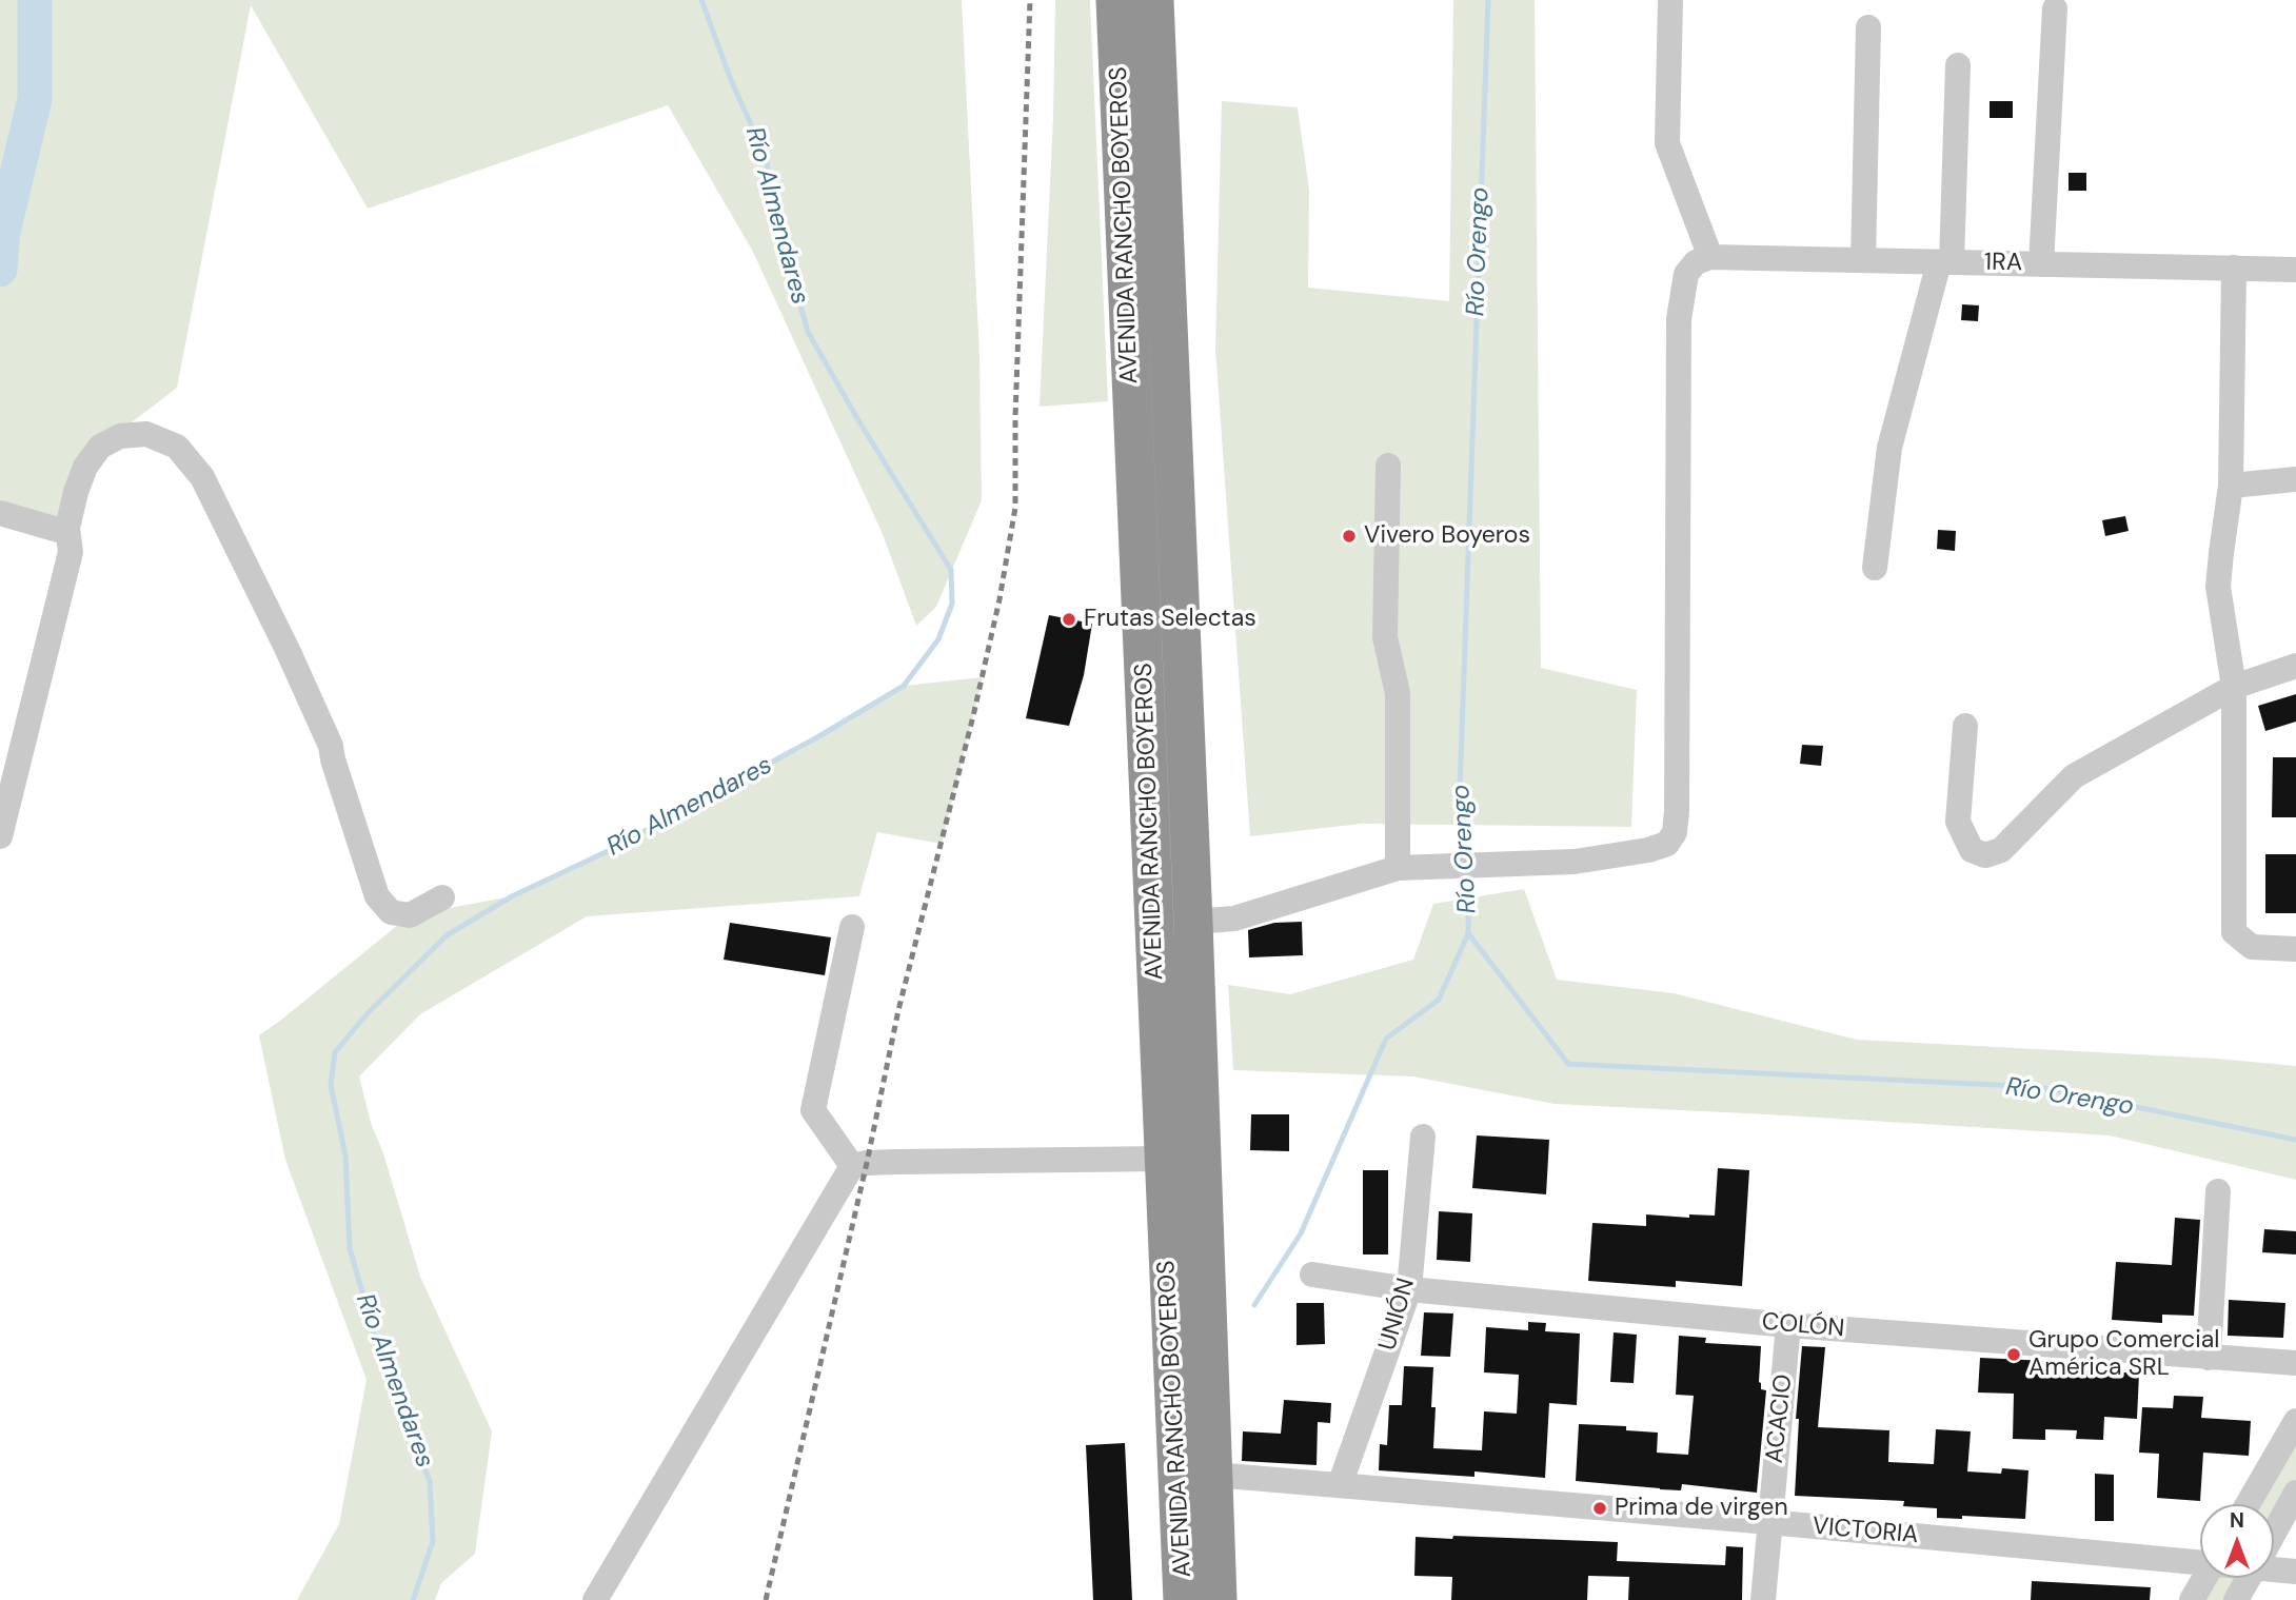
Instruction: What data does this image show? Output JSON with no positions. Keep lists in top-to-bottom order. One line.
{"streets":{"highway":["AVENIDA RANCHO BOYEROS"],"street":["1RA","UNIÓN","COLÓN","ACACIO","VICTORIA"]},"crossings":[["AVENIDA RANCHO BOYEROS","VICTORIA"],["UNIÓN","COLÓN"],["UNIÓN","VICTORIA"],["COLÓN","ACACIO"],["ACACIO","VICTORIA"]],"water":["Río Almendares","Río Orengo"],"places":["Vivero Boyeros","Frutas Selectas","Grupo Comercial América SRL","Prima de virgen"],"north":"top"}
